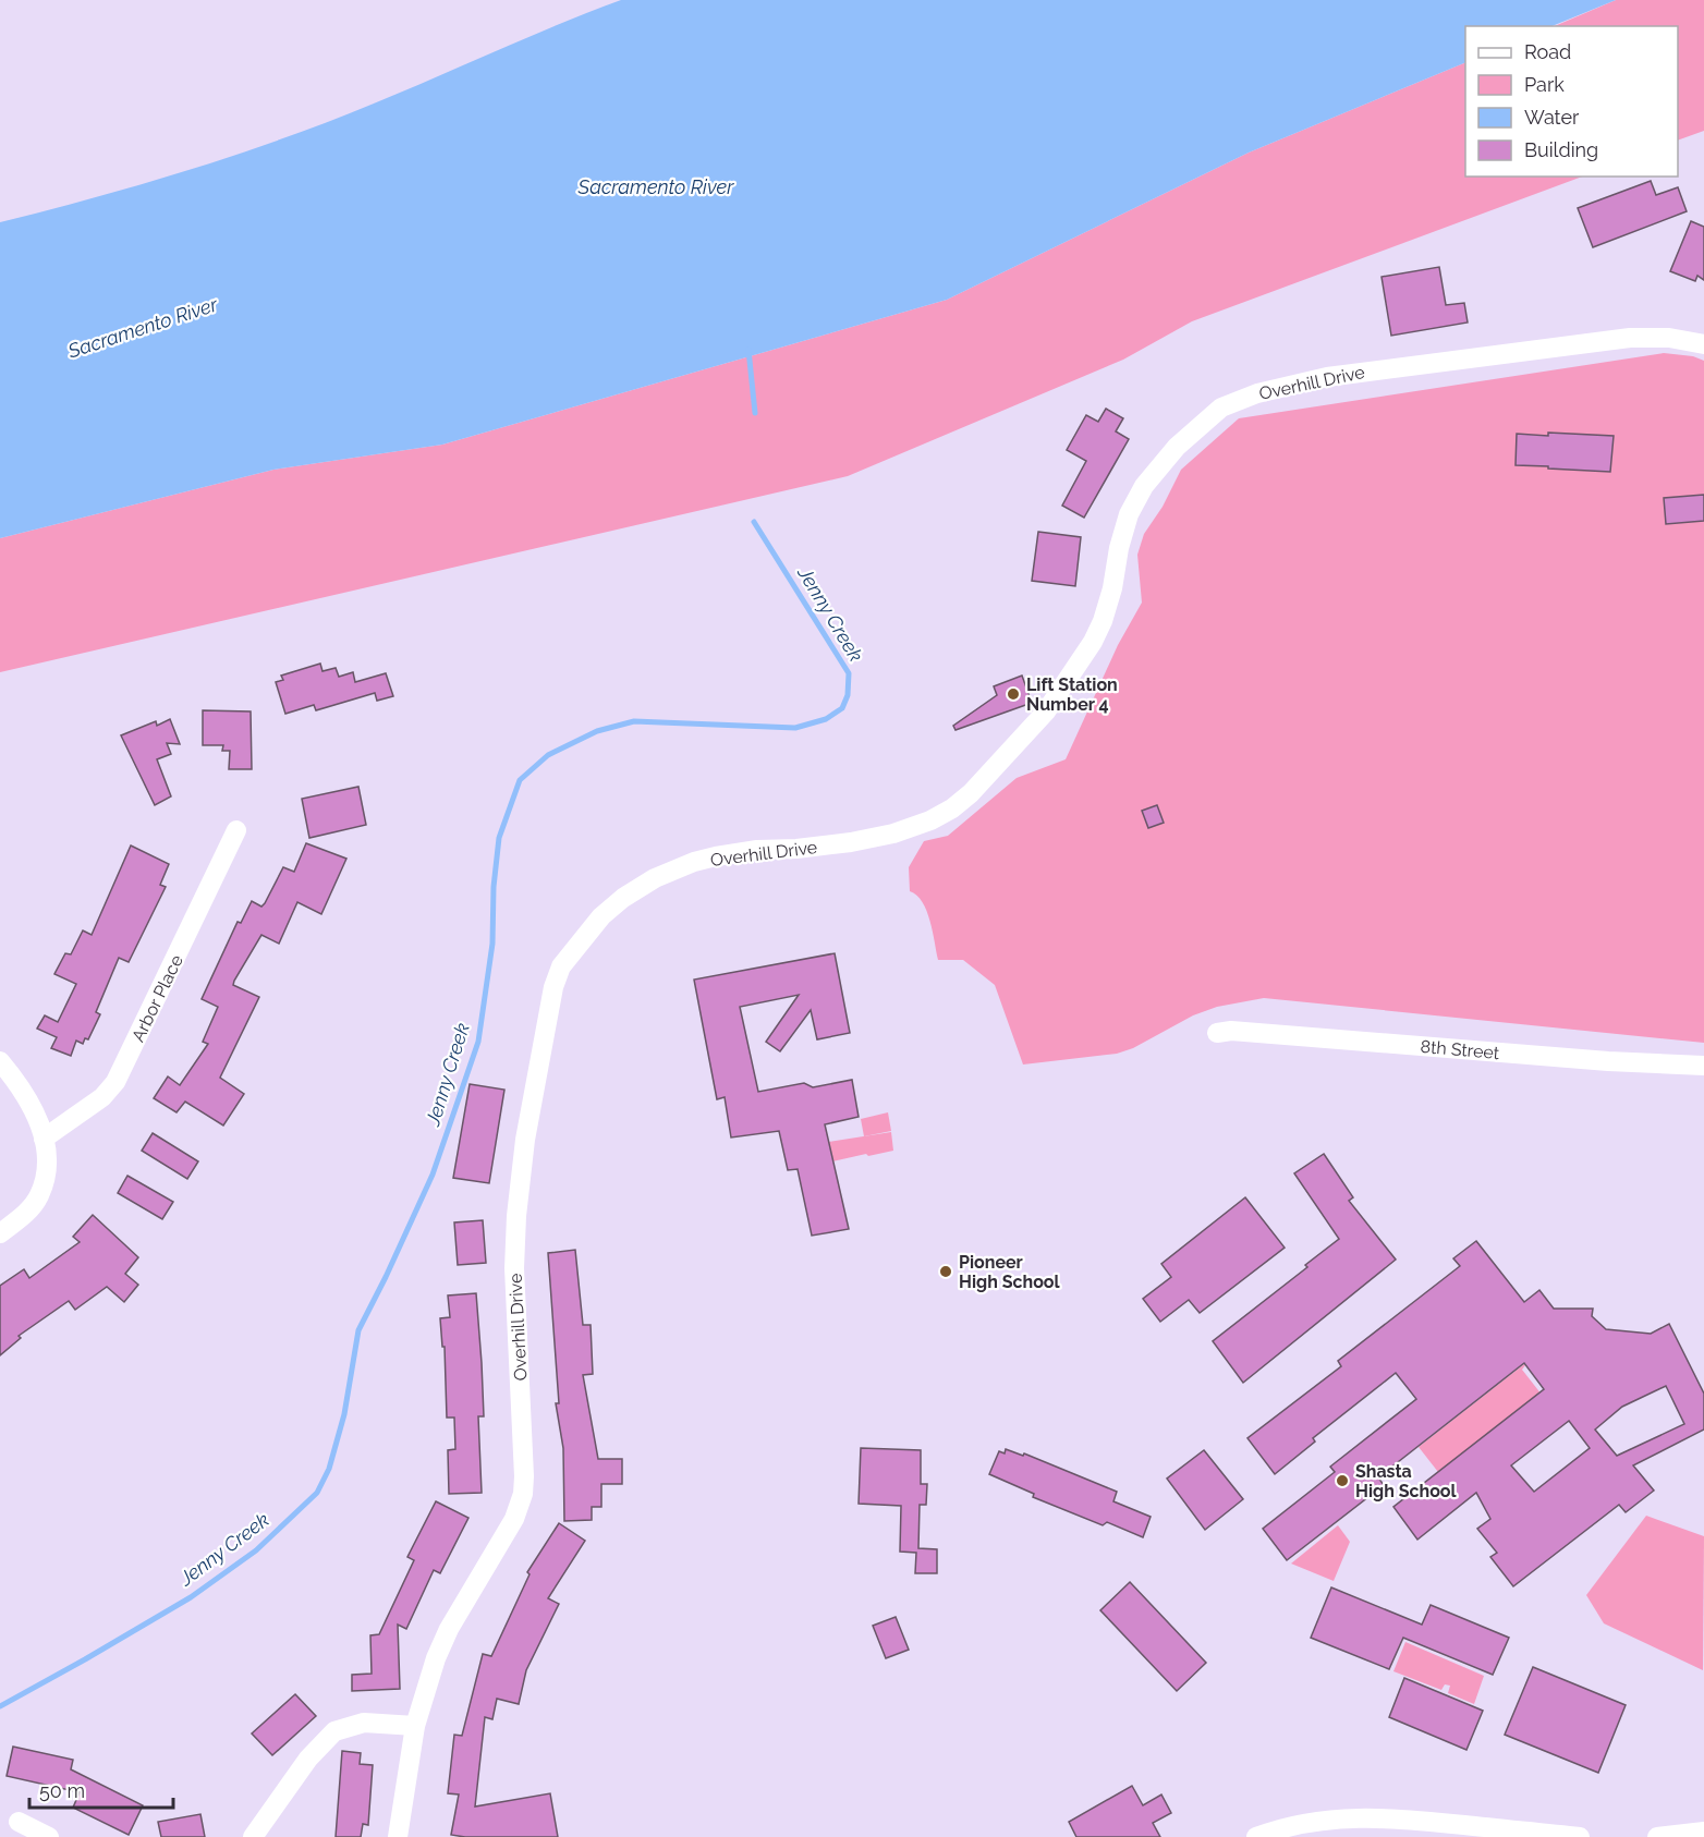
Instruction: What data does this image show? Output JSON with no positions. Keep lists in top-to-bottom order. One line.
{"streets":{"street":["Overhill Drive","Arbor Place","8th Street"]},"water":["Sacramento River","Jenny Creek"],"places":["Lift Station Number 4","Pioneer High School","Shasta High School"],"legend":["Road","Park","Water","Building"],"scale_bar":"50 m"}
